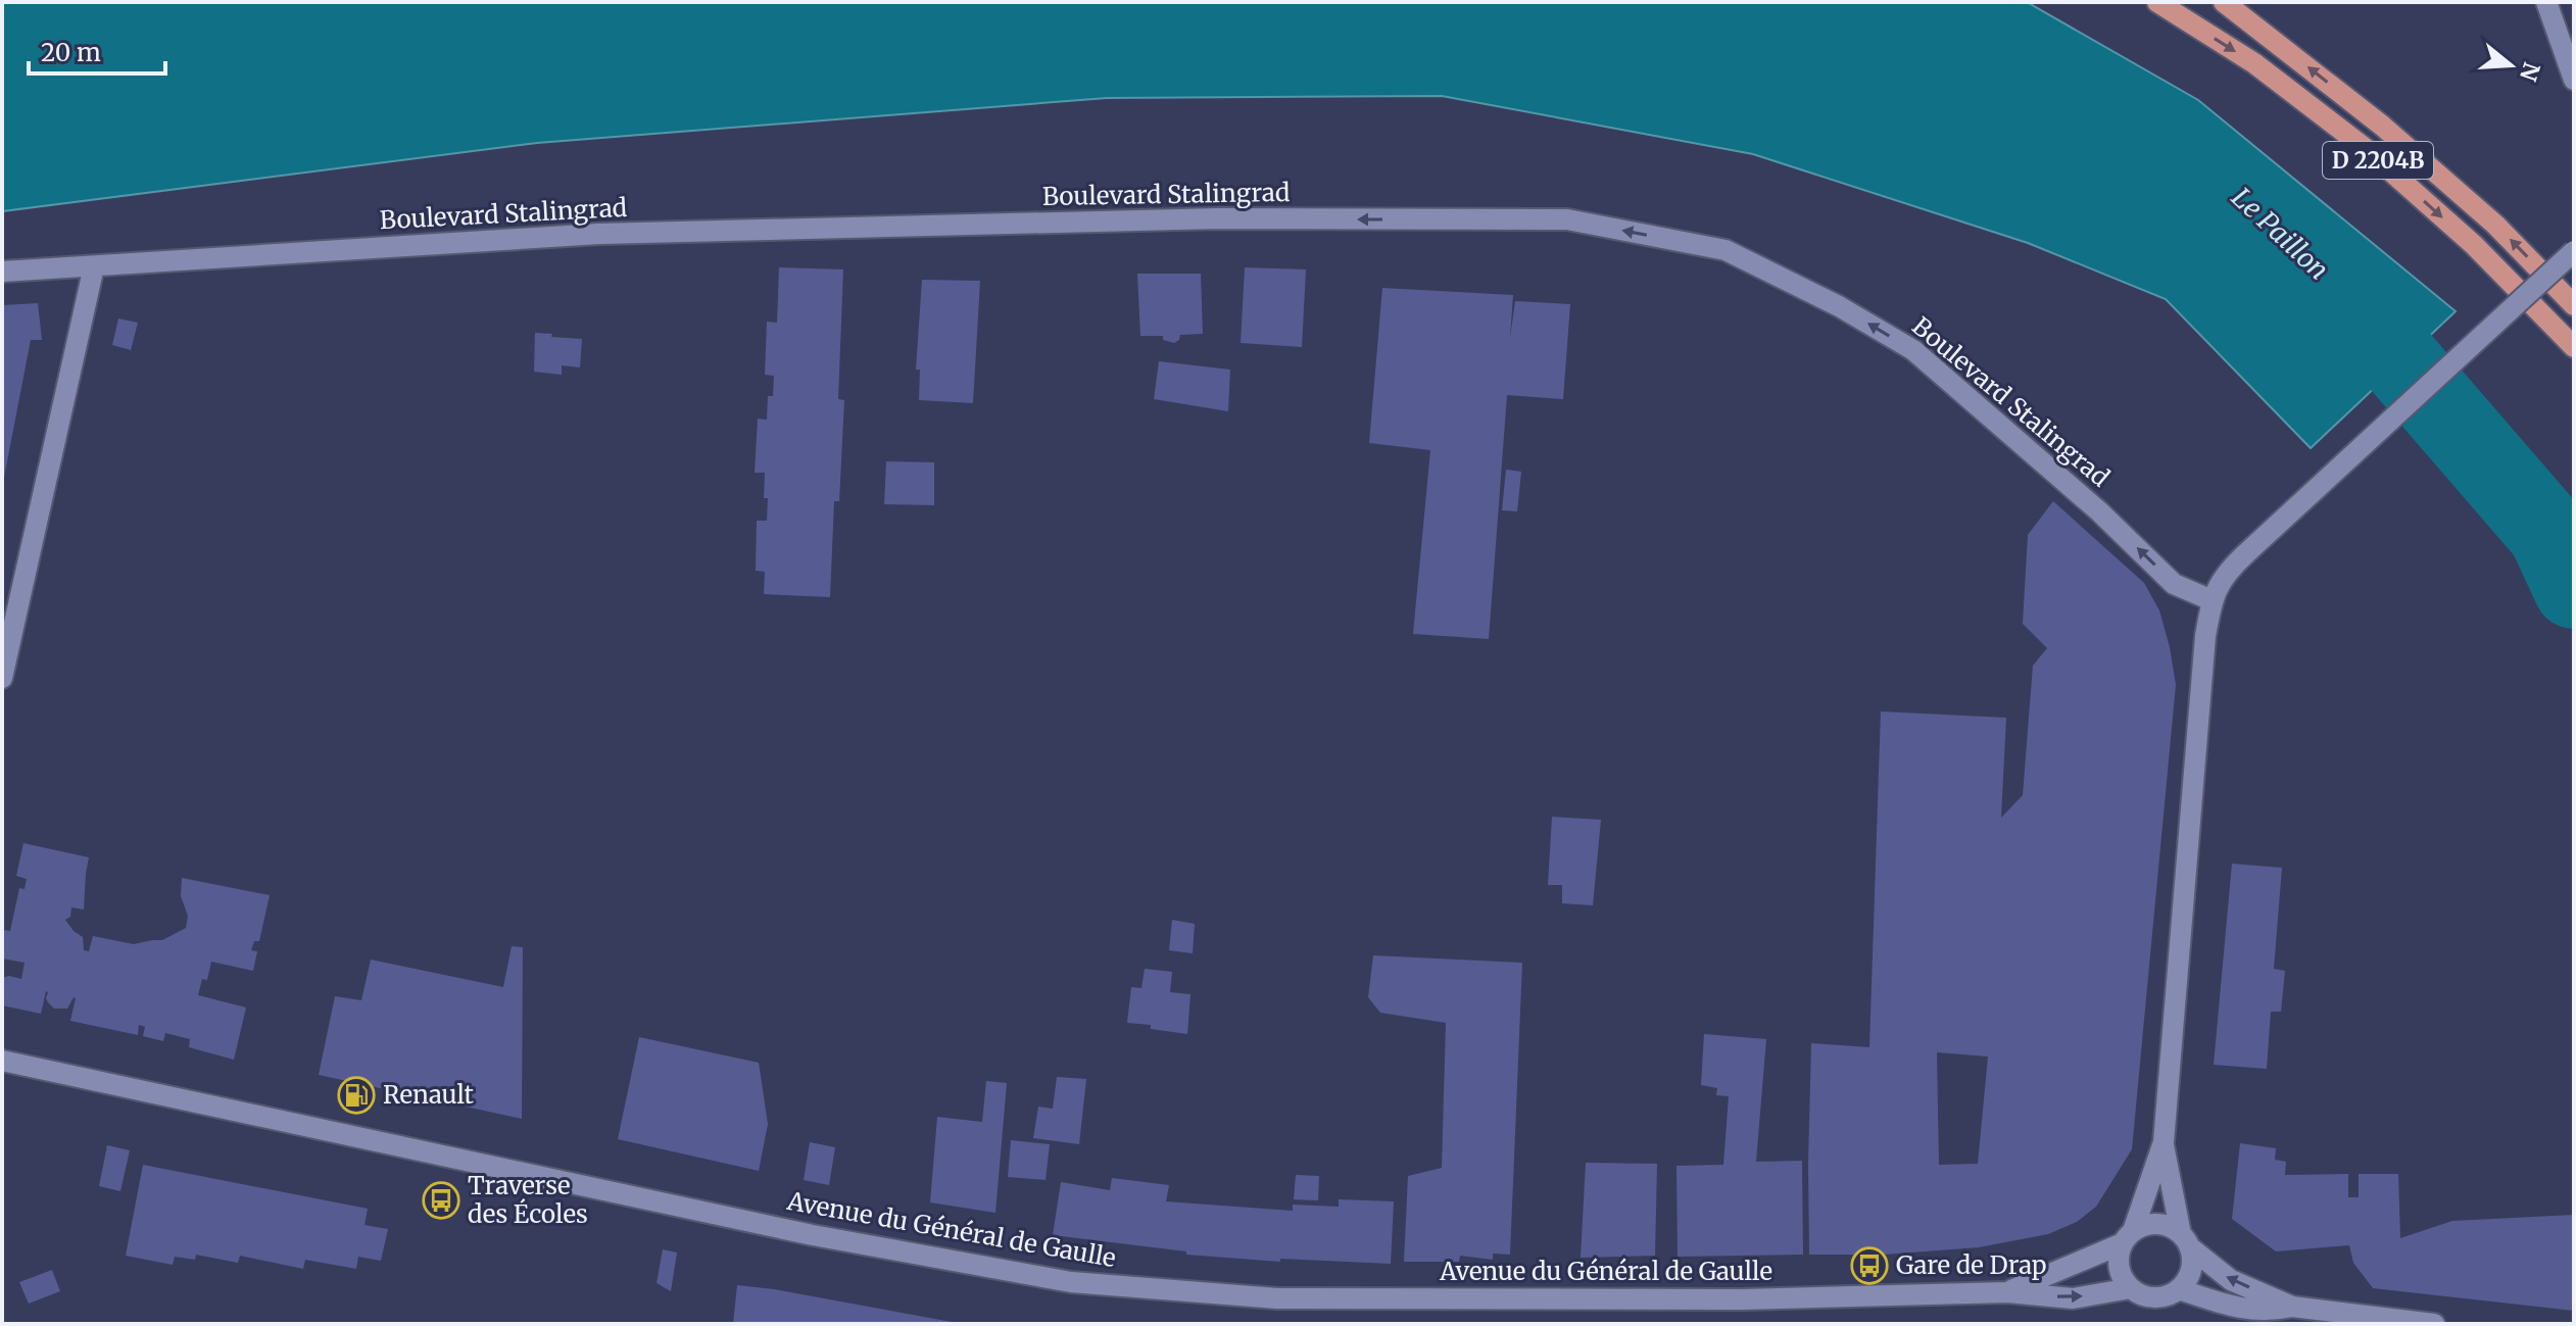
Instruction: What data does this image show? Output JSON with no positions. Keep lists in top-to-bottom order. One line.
{"streets":{"main road":["D 2204B"],"street":["Boulevard Stalingrad","Avenue du Général de Gaulle"]},"one_way":["Boulevard Stalingrad"],"water":["Le Paillon"],"places":{"fuel station":["Renault"],"bus stop":["Traverse des Écoles","Gare de Drap"]},"scale_bar":"20 m","north":"right"}
